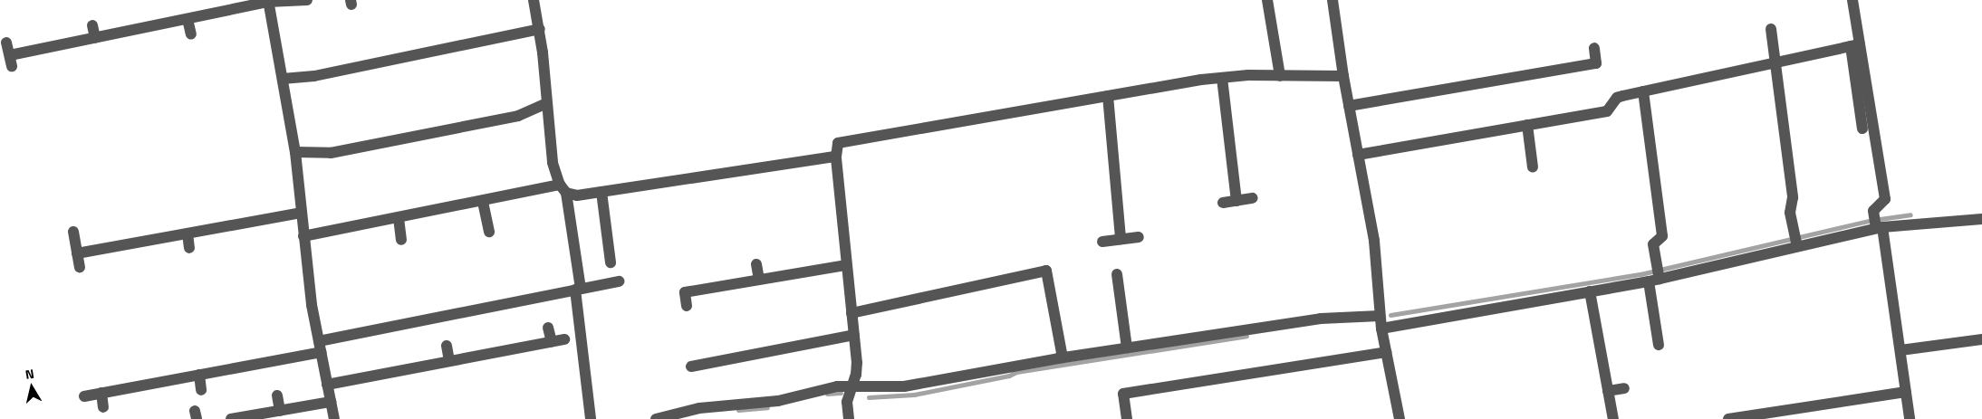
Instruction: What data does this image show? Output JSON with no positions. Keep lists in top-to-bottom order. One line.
{"north":"top"}
